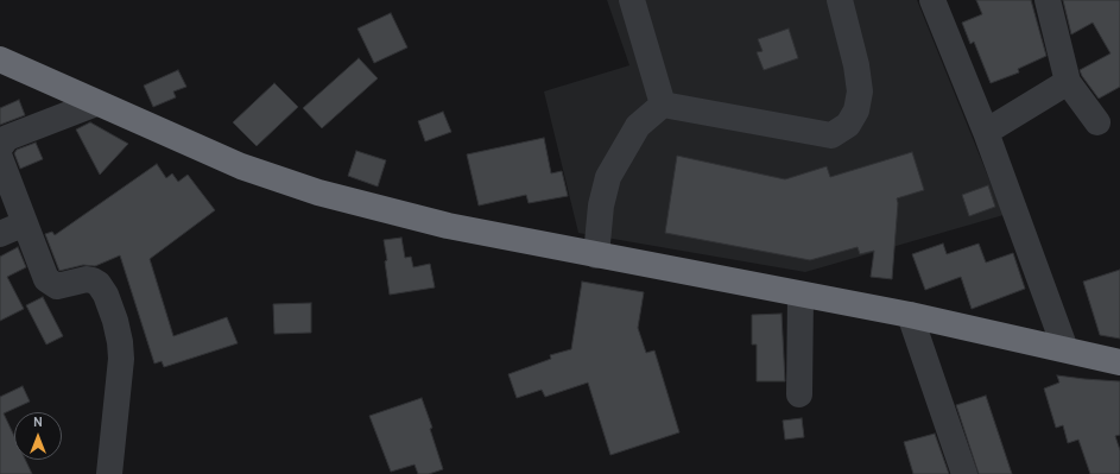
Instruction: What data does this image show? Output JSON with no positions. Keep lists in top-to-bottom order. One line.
{"north":"top"}
